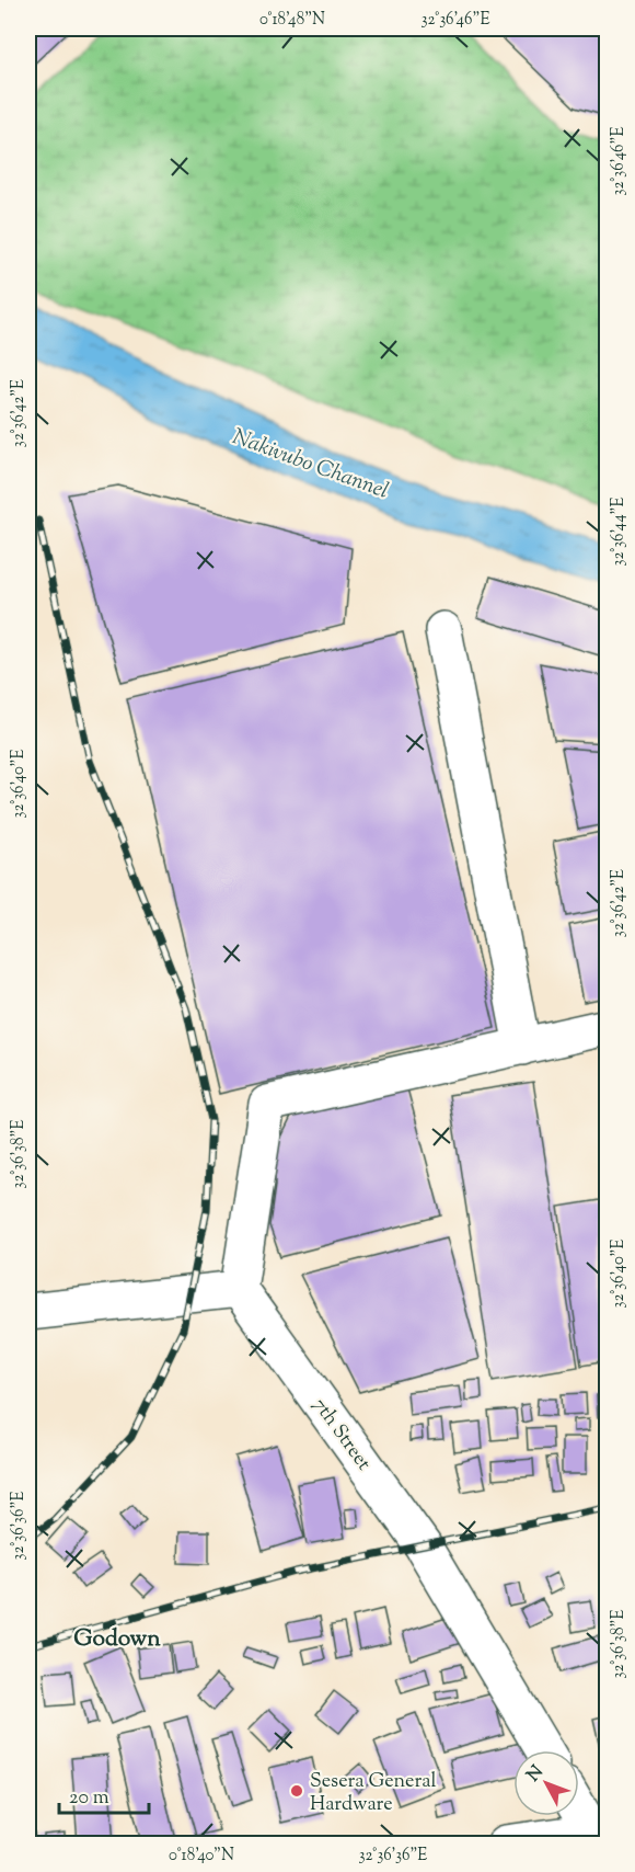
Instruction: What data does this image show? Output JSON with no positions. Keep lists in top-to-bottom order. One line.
{"streets":{"street":["7th Street"]},"districts":["Godown"],"water":["Nakivubo Channel"],"places":["Sesera General Hardware"],"scale_bar":"20 m","north":"top left","coordinates":["0°18'48\"N","32°36'46\"E","32°36'42\"E","32°36'44\"E","32°36'40\"E","32°36'38\"E","32°36'36\"E","0°18'40\"N"]}
